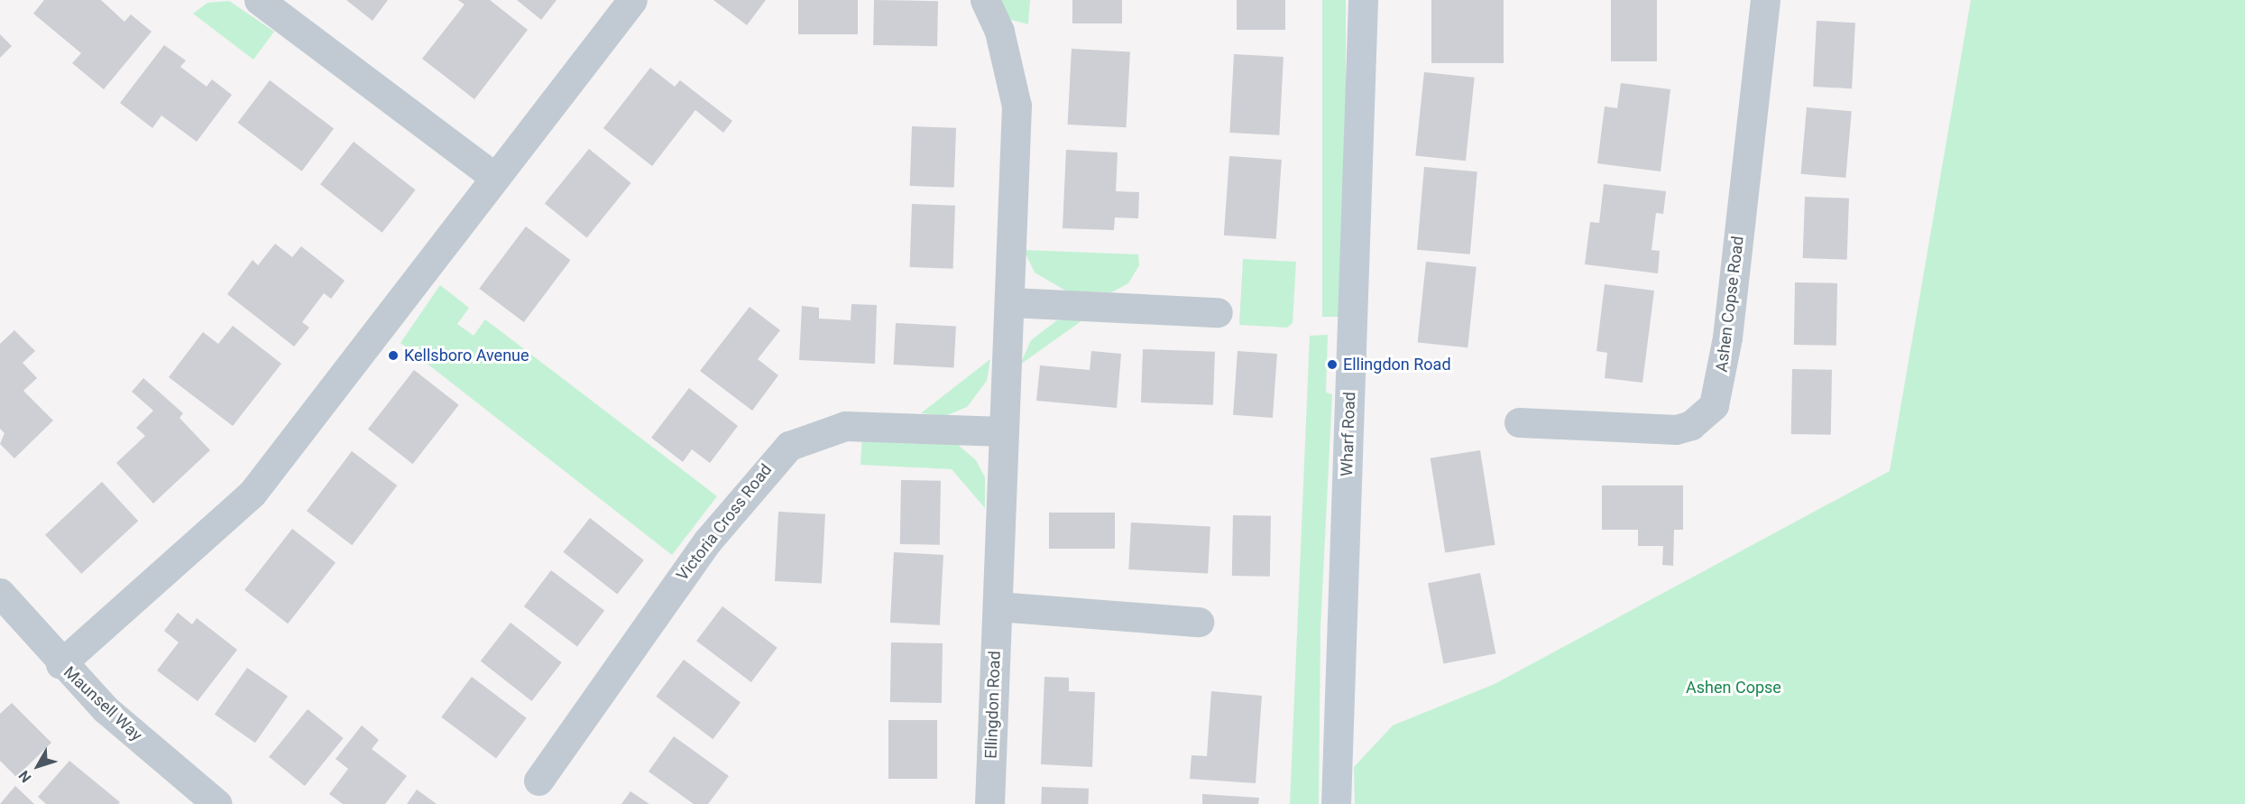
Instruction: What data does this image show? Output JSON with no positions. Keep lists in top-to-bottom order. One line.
{"streets":{"main road":["Wharf Road"],"street":["Ashen Copse Road","Victoria Cross Road","Maunsell Way","Ellingdon Road"]},"crossings":[["Victoria Cross Road","Ellingdon Road"]],"parks":["Ashen Copse"],"places":["Kellsboro Avenue","Ellingdon Road"],"north":"bottom left"}
